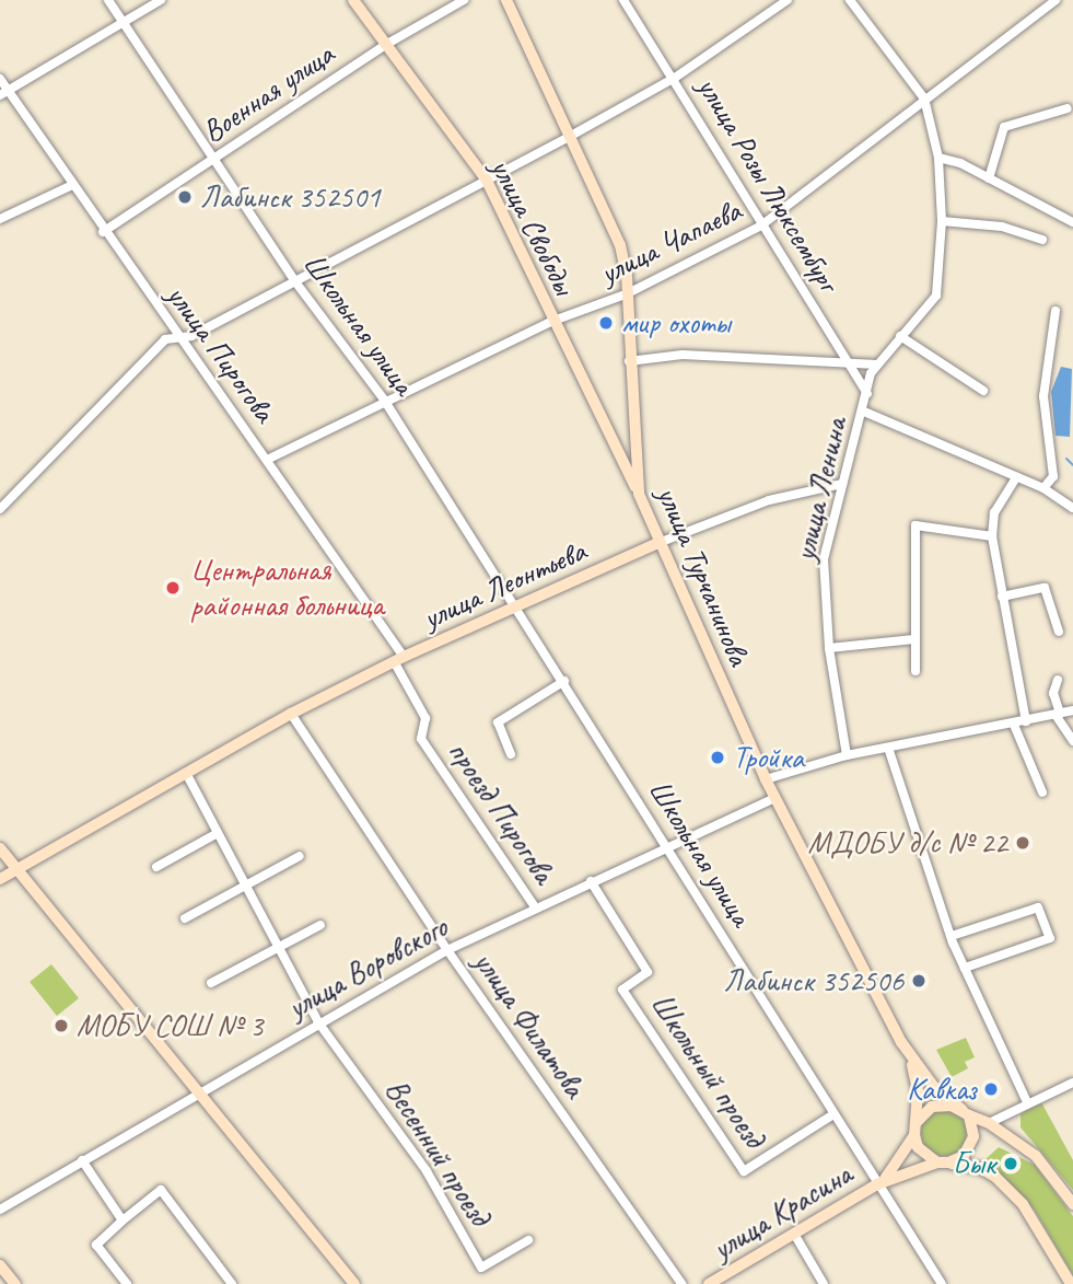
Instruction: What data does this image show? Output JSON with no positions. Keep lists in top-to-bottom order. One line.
{"streets":{"street":["Военная улица","улица Розы Люксембург","улица Свободы","улица Чапаева","Школьная улица","улица Пирогова","улица Ленина","улица Турчанинова","улица Леонтьева","проезд Пирогова","улица Воровского","улица Филатова","Школьный проезд","Весенний проезд","улица Красина"]},"crossings":[["Военная улица","улица Свободы"],["Военная улица","Школьная улица"],["Военная улица","улица Пирогова"],["улица Розы Люксембург","улица Чапаева"],["улица Розы Люксембург","улица Ленина"],["улица Свободы","улица Чапаева"],["улица Свободы","улица Турчанинова"],["улица Чапаева","Школьная улица"],["улица Чапаева","улица Пирогова"],["улица Чапаева","улица Ленина"],["улица Чапаева","улица Турчанинова"],["Школьная улица","улица Леонтьева"],["Школьная улица","улица Воровского"],["Школьная улица","Школьный проезд"],["Школьная улица","улица Красина"],["улица Пирогова","улица Леонтьева"],["улица Пирогова","проезд Пирогова"],["улица Ленина","улица Леонтьева"],["улица Турчанинова","улица Леонтьева"],["улица Турчанинова","улица Воровского"],["улица Турчанинова","улица Красина"],["улица Леонтьева","проезд Пирогова"],["улица Леонтьева","улица Филатова"],["проезд Пирогова","улица Воровского"],["улица Воровского","улица Филатова"],["улица Воровского","Школьный проезд"],["улица Воровского","Весенний проезд"]],"places":["Лабинск 352501","мир охоты","Центральная районная больница","Тройка","МДОБУ д/с № 22","Лабинск 352506","МОБУ СОШ № 3","Кавказ","Бык"]}
